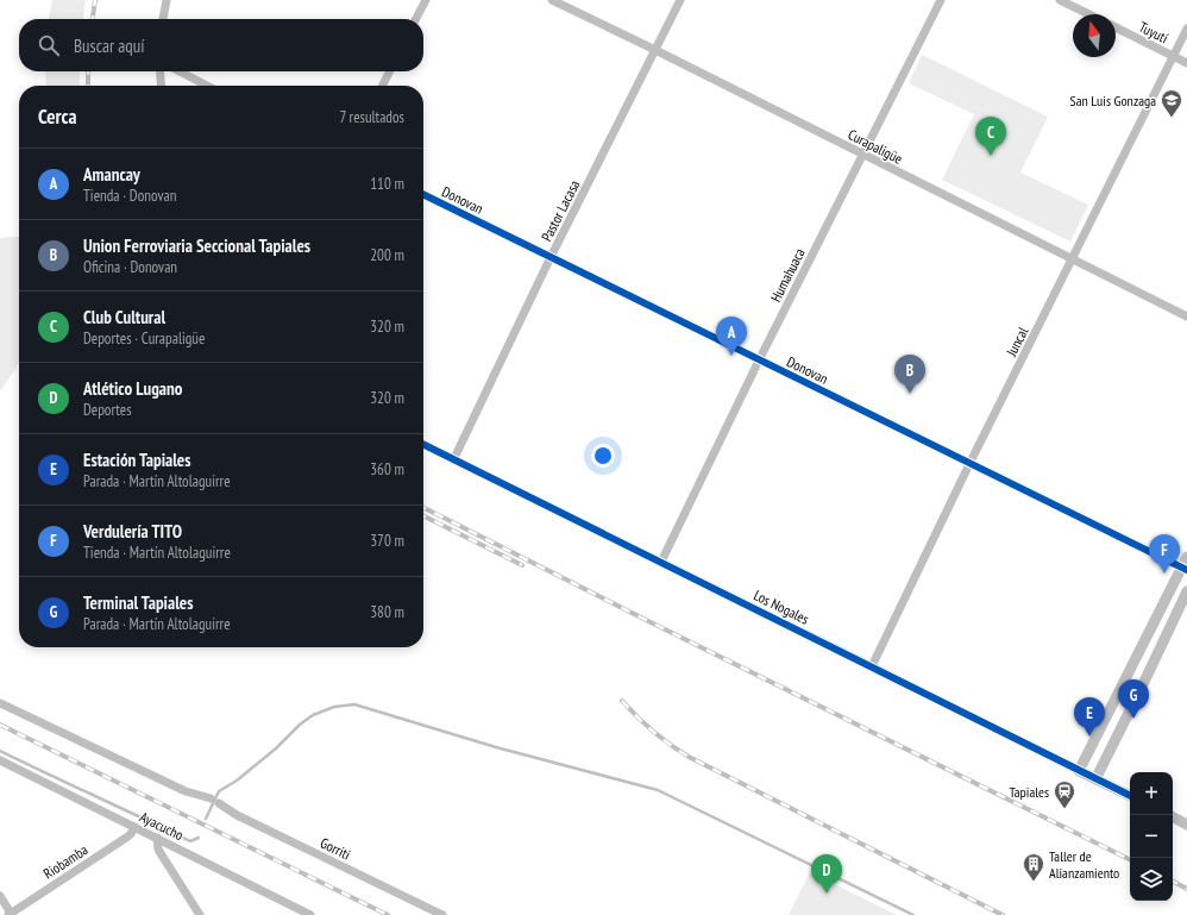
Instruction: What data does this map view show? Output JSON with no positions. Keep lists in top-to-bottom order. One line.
{"streets":{"street":["Tuyutí","Curapaligüe","Donovan","Pastor Lacasa","Humahuaca","Juncal","Los Nogales","Ayacucho","Gorriti","Riobamba"]},"crossings":[["Tuyutí","Juncal"],["Curapaligüe","Pastor Lacasa"],["Curapaligüe","Humahuaca"],["Curapaligüe","Juncal"],["Donovan","Pastor Lacasa"],["Donovan","Humahuaca"],["Donovan","Juncal"],["Pastor Lacasa","Los Nogales"],["Humahuaca","Los Nogales"],["Juncal","Los Nogales"],["Ayacucho","Riobamba"]],"places":{"school or university":["San Luis Gonzaga"],"station":["Tapiales"],"building":["Taller de Alianzamiento"]},"north":"top","page":{"search":"Buscar aquí","heading":["Cerca","7 resultados"],"pins":["C","A","B","F","G","E","D"],"list":[{"mark":"A","name":"Amancay","note":"Tienda · Donovan","value":"110 m"},{"mark":"B","name":"Union Ferroviaria Seccional Tapiales","note":"Oficina · Donovan","value":"200 m"},{"mark":"C","name":"Club Cultural","note":"Deportes · Curapaligüe","value":"320 m"},{"mark":"D","name":"Atlético Lugano","note":"Deportes","value":"320 m"},{"mark":"E","name":"Estación Tapiales","note":"Parada · Martín Altolaguirre","value":"360 m"},{"mark":"F","name":"Verdulería TITO","note":"Tienda · Martín Altolaguirre","value":"370 m"},{"mark":"G","name":"Terminal Tapiales","note":"Parada · Martín Altolaguirre","value":"380 m"}],"map_buttons":["+","−"]}}
